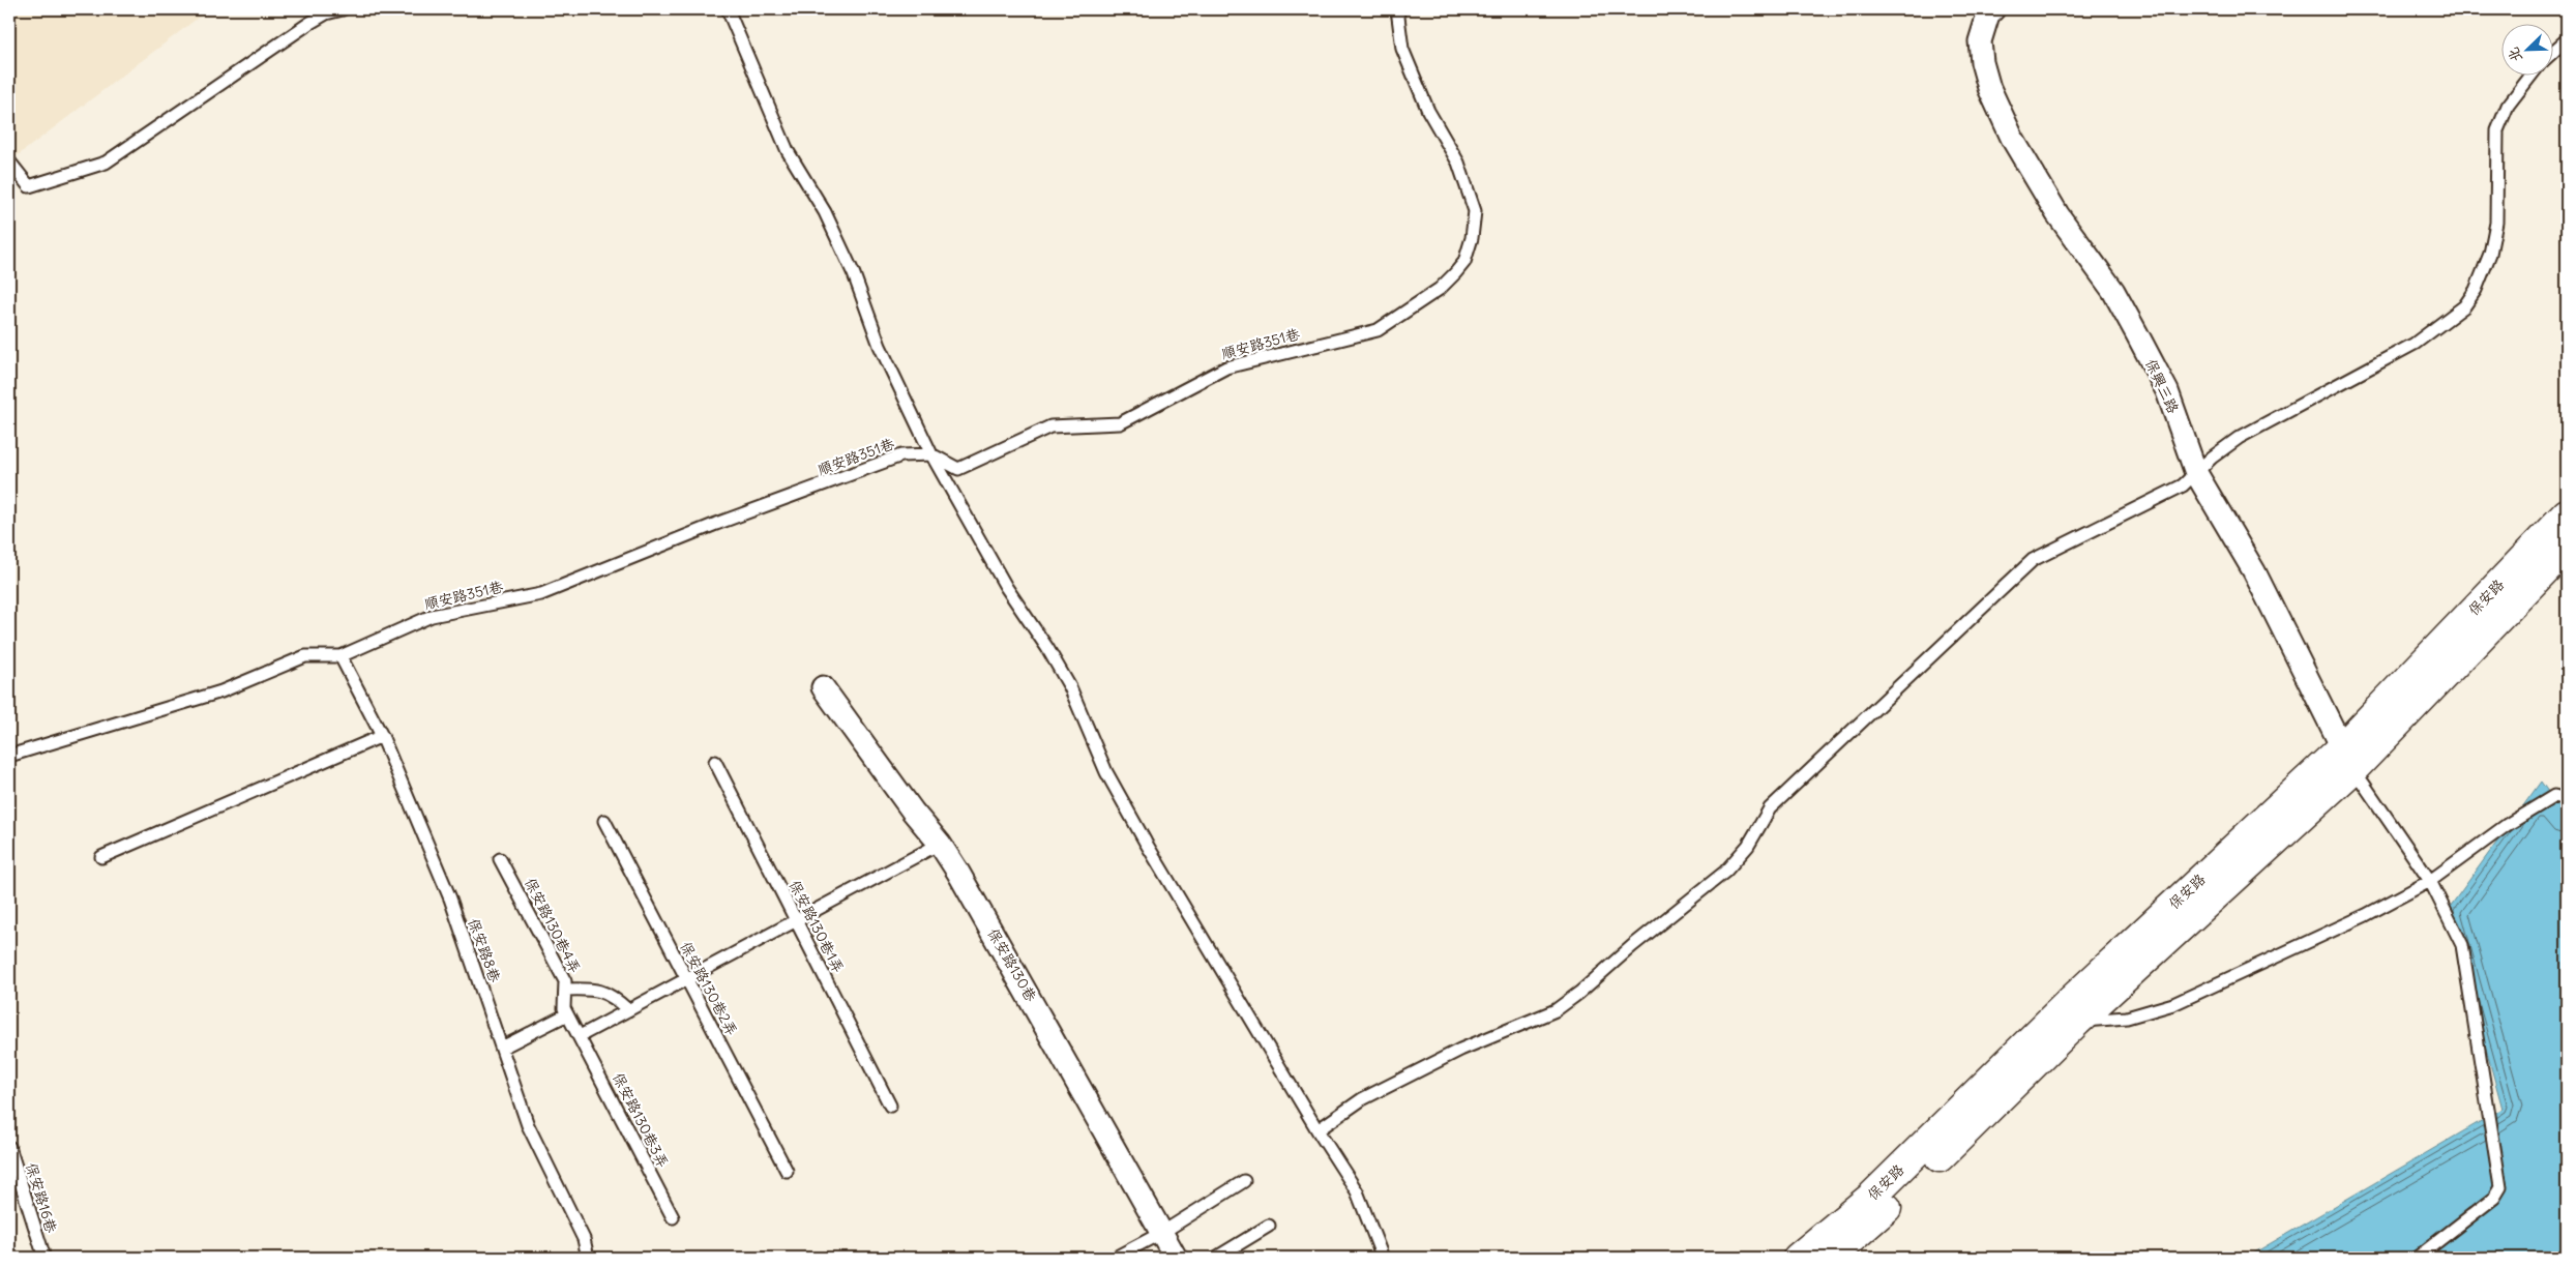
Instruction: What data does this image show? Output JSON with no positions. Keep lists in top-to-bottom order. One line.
{"streets":{"main road":["保安路"],"street":["保興三路","保安路130巷"],"lane":["順安路351巷","保安路130巷4弄","保安路130巷1弄","保安路8巷","保安路130巷2弄","保安路130巷3弄","保安路16巷"]},"crossings":[["順安路351巷","保安路8巷"],["保興三路","保安路"],["保安路130巷4弄","保安路130巷3弄"]],"north":"bottom left"}
